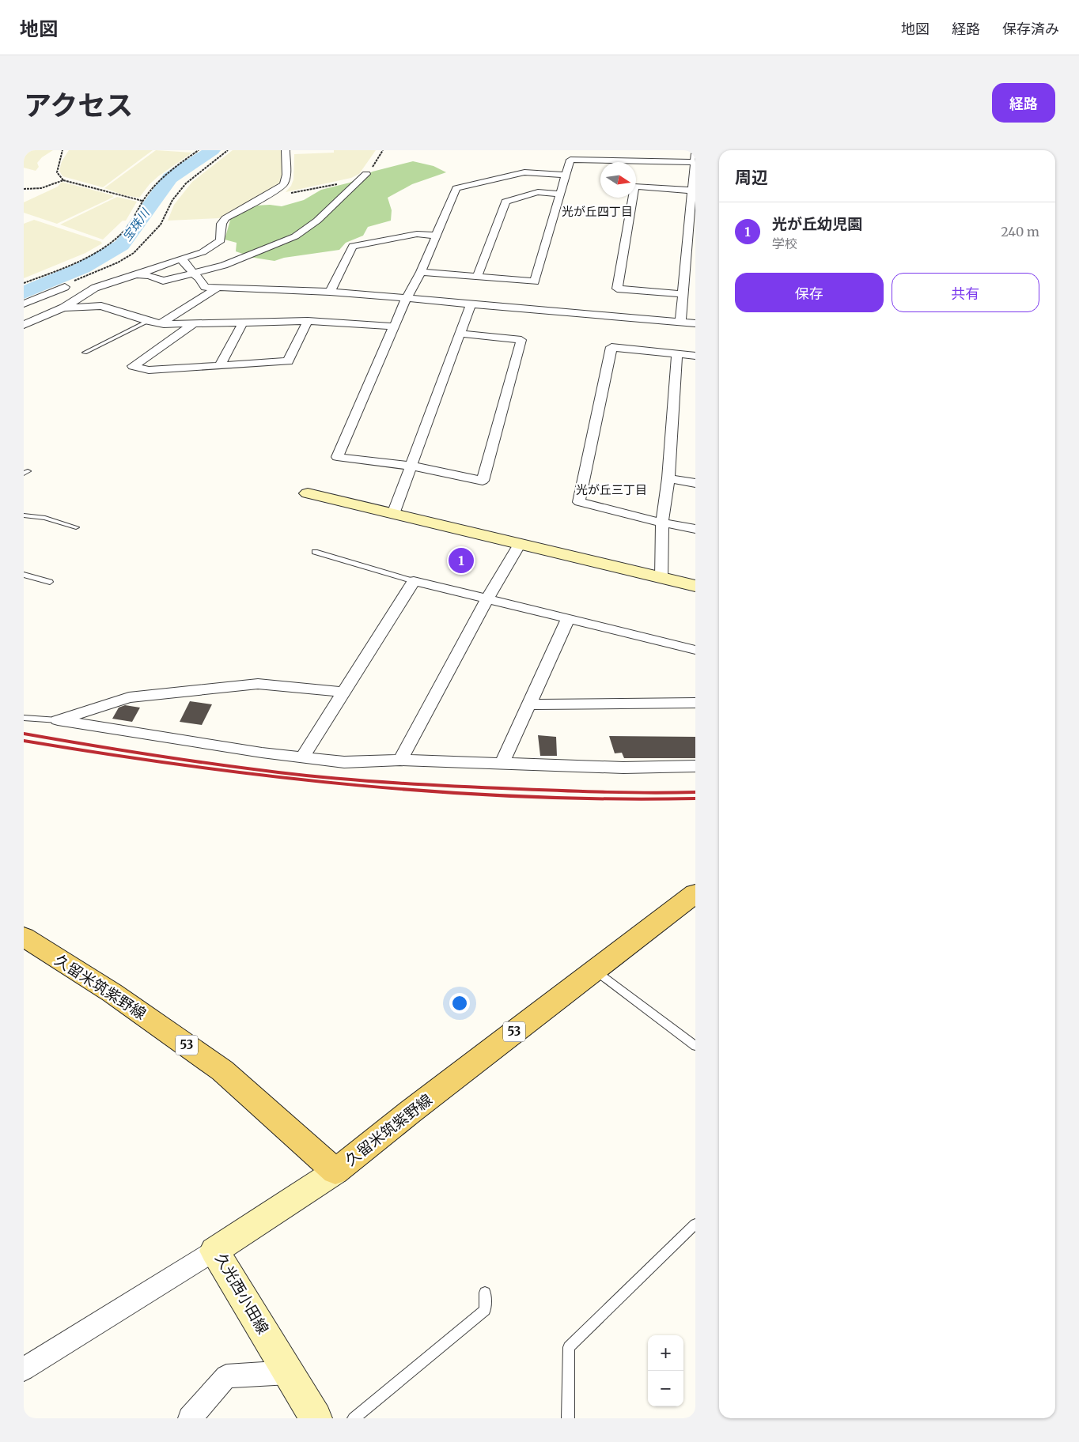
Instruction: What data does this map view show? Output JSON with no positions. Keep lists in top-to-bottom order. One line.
{"streets":{"main road":["久留米筑紫野線","53"],"street":["久光西小田線"]},"crossings":[["久留米筑紫野線","久光西小田線"]],"districts":["光が丘四丁目","光が丘三丁目"],"water":["宝珠川"],"north":"right","page":{"header":"地図","nav":["地図","経路","保存済み"],"title":"アクセス","buttons":["経路",["保存","共有"]],"heading":"周辺","list":[{"mark":"1","name":"光が丘幼児園","note":"学校","value":"240 m"}],"pins":"1","map_buttons":["+","−"]}}
